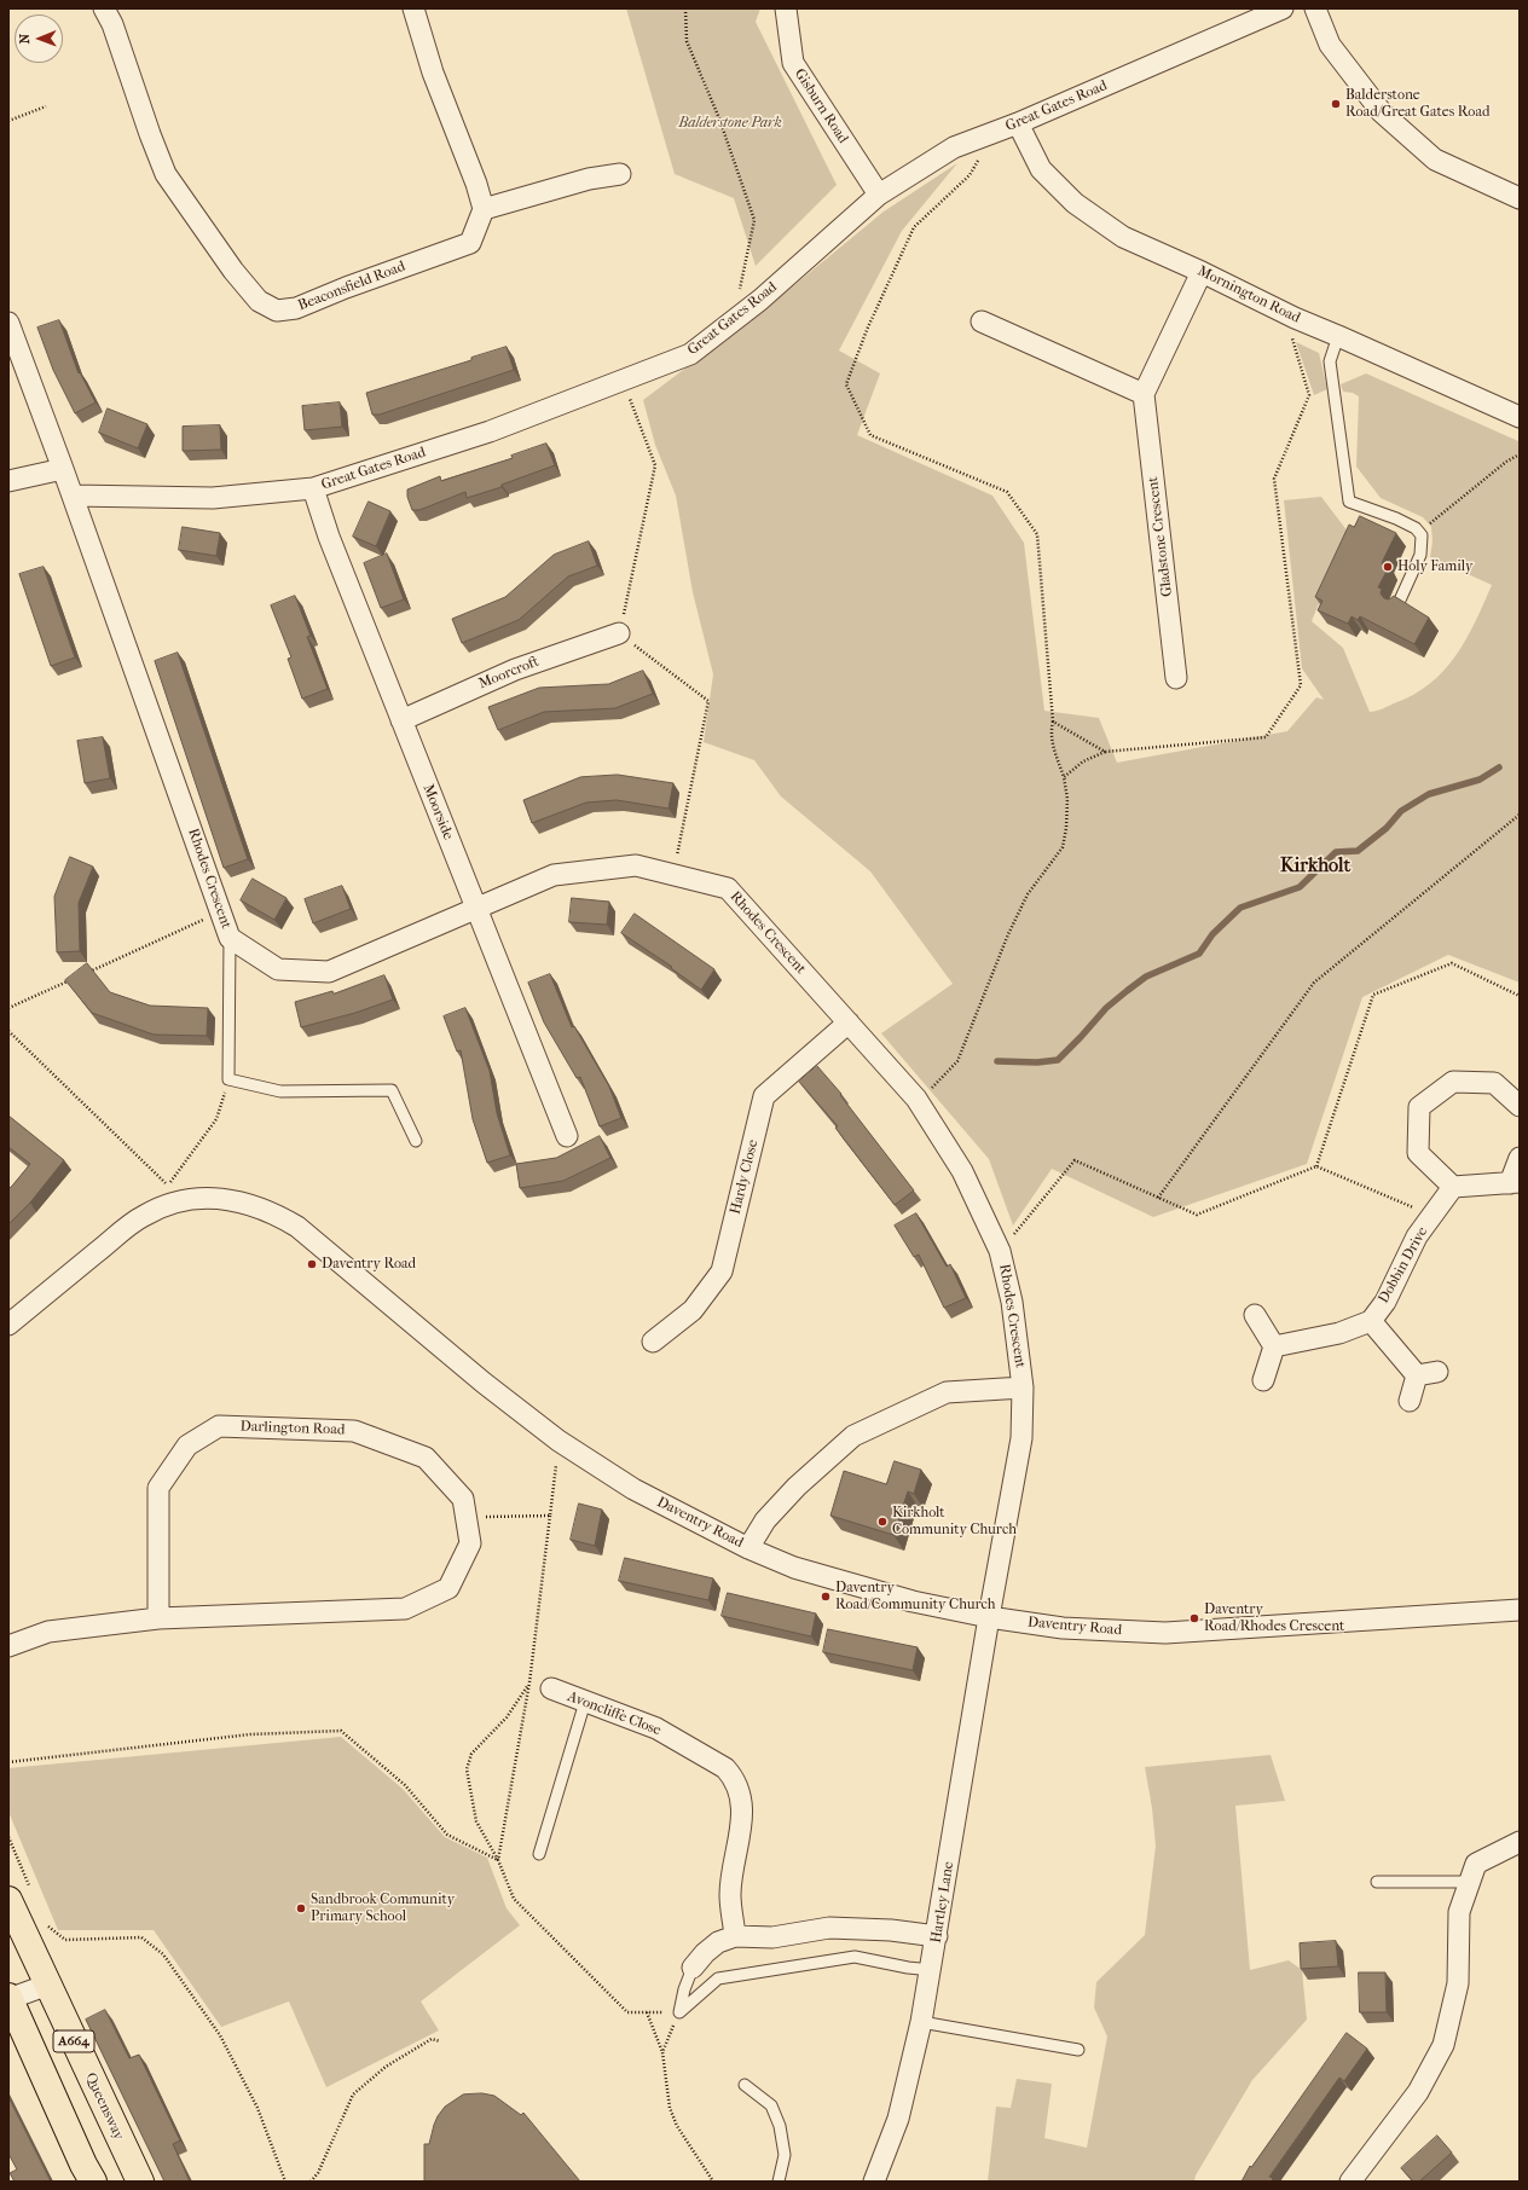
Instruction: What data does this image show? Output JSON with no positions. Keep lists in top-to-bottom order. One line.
{"streets":{"highway":["A664","Queensway"],"street":["Gisburn Road","Great Gates Road","Beaconsfield Road","Mornington Road","Gladstone Crescent","Moorcroft","Moorside","Rhodes Crescent","Hardy Close","Dobbin Drive","Darlington Road","Daventry Road","Avoncliffe Close","Hartley Lane"]},"crossings":[["Gisburn Road","Great Gates Road"],["Great Gates Road","Mornington Road"],["Great Gates Road","Moorside"],["Great Gates Road","Rhodes Crescent"],["Moorcroft","Moorside"],["Moorside","Rhodes Crescent"],["Rhodes Crescent","Hardy Close"],["Rhodes Crescent","Daventry Road"],["Rhodes Crescent","Hartley Lane"],["Daventry Road","Hartley Lane"]],"districts":["Kirkholt"],"parks":["Balderstone Park"],"places":["Balderstone Road/Great Gates Road","Holy Family","Daventry Road","Kirkholt Community Church","Daventry Road/Community Church","Daventry Road/Rhodes Crescent","Sandbrook Community Primary School"],"north":"left"}
